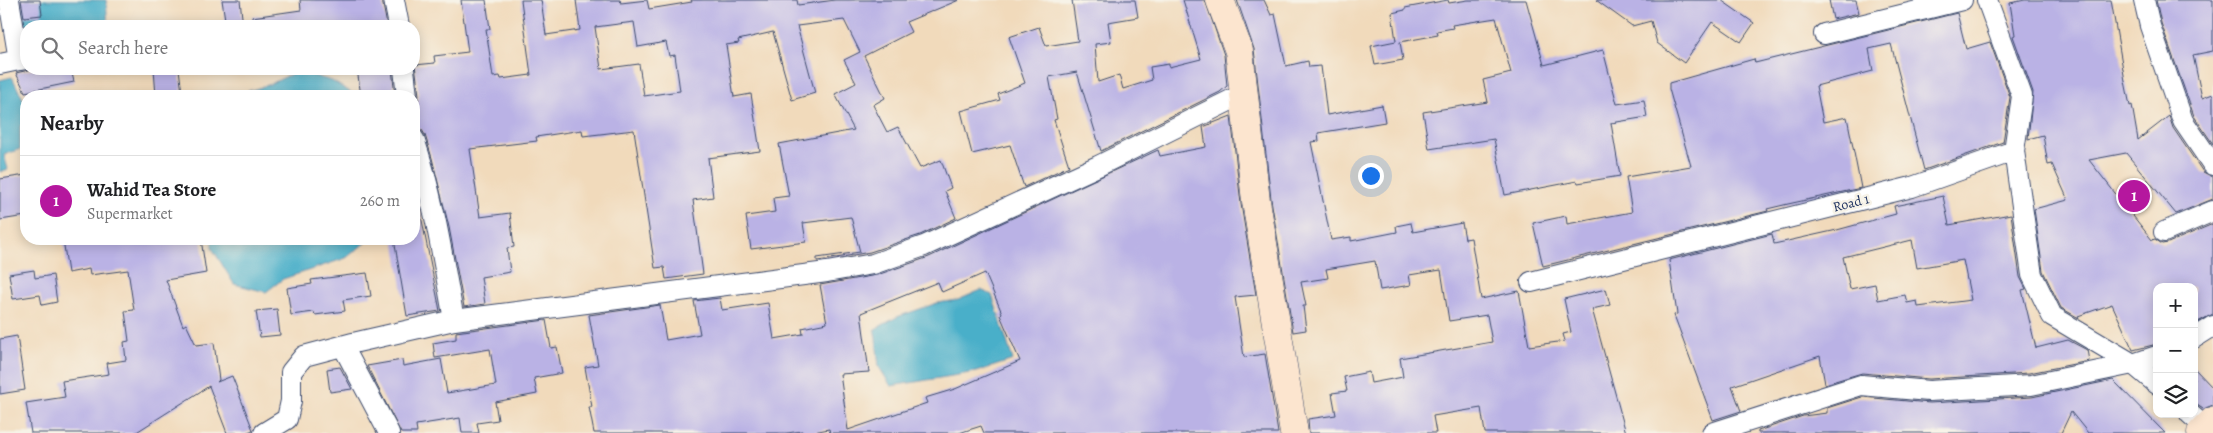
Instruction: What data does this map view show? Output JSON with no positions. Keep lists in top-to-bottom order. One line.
{"streets":{"street":["Road 1"]},"page":{"search":"Search here","heading":"Nearby","list":[{"mark":"1","name":"Wahid Tea Store","note":"Supermarket","value":"260 m"}],"pins":"1","map_buttons":["+","−"]}}
